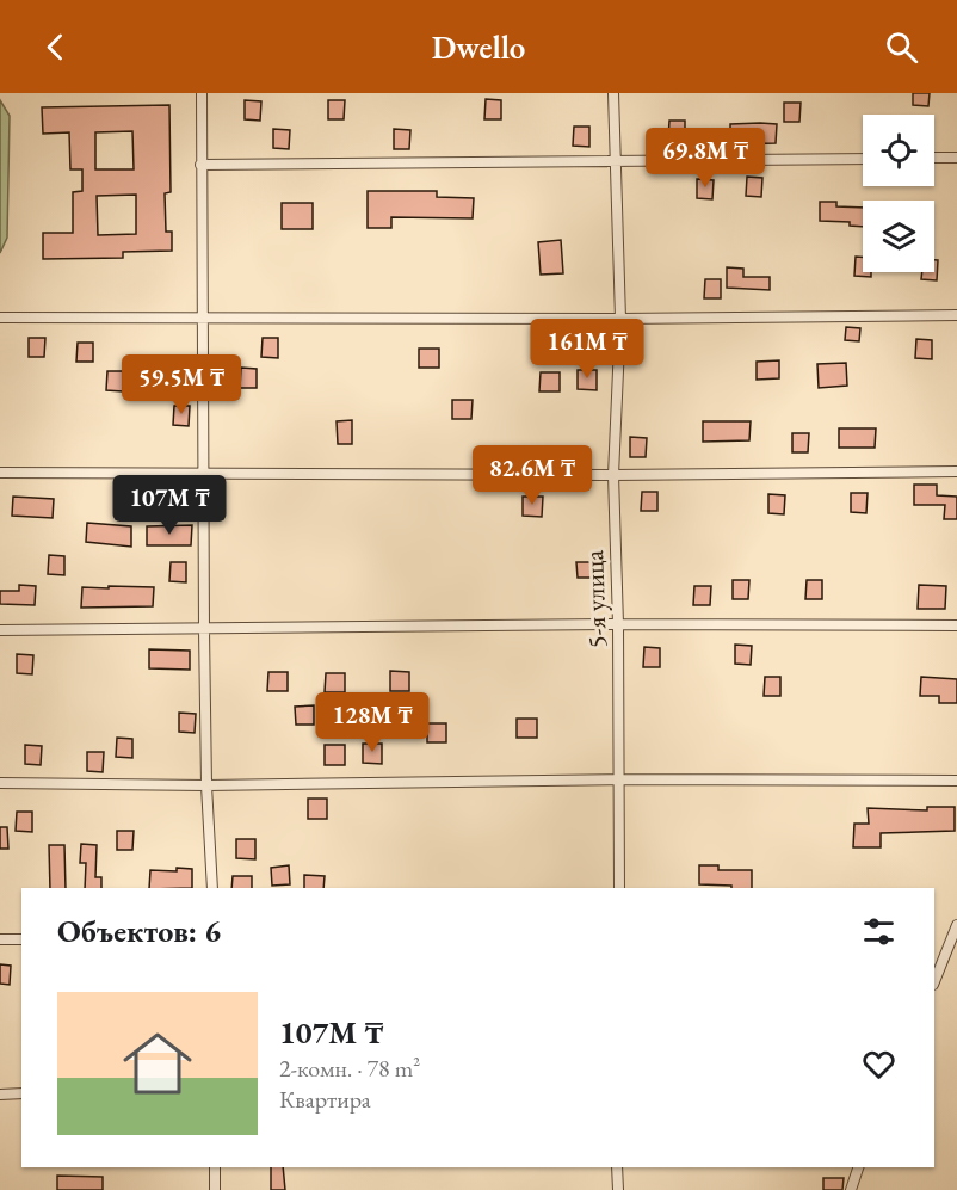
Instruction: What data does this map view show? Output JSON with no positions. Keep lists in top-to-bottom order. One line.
{"streets":{"street":["5-я улица"]},"page":{"header":"Dwello","price":["69.8M ₸","161M ₸","59.5M ₸","82.6M ₸","107M ₸","128M ₸"],"heading":"Объектов: 6","list":[{"name":"107M ₸","note":"2-комн. · 78 m² · Квартира"}]}}
